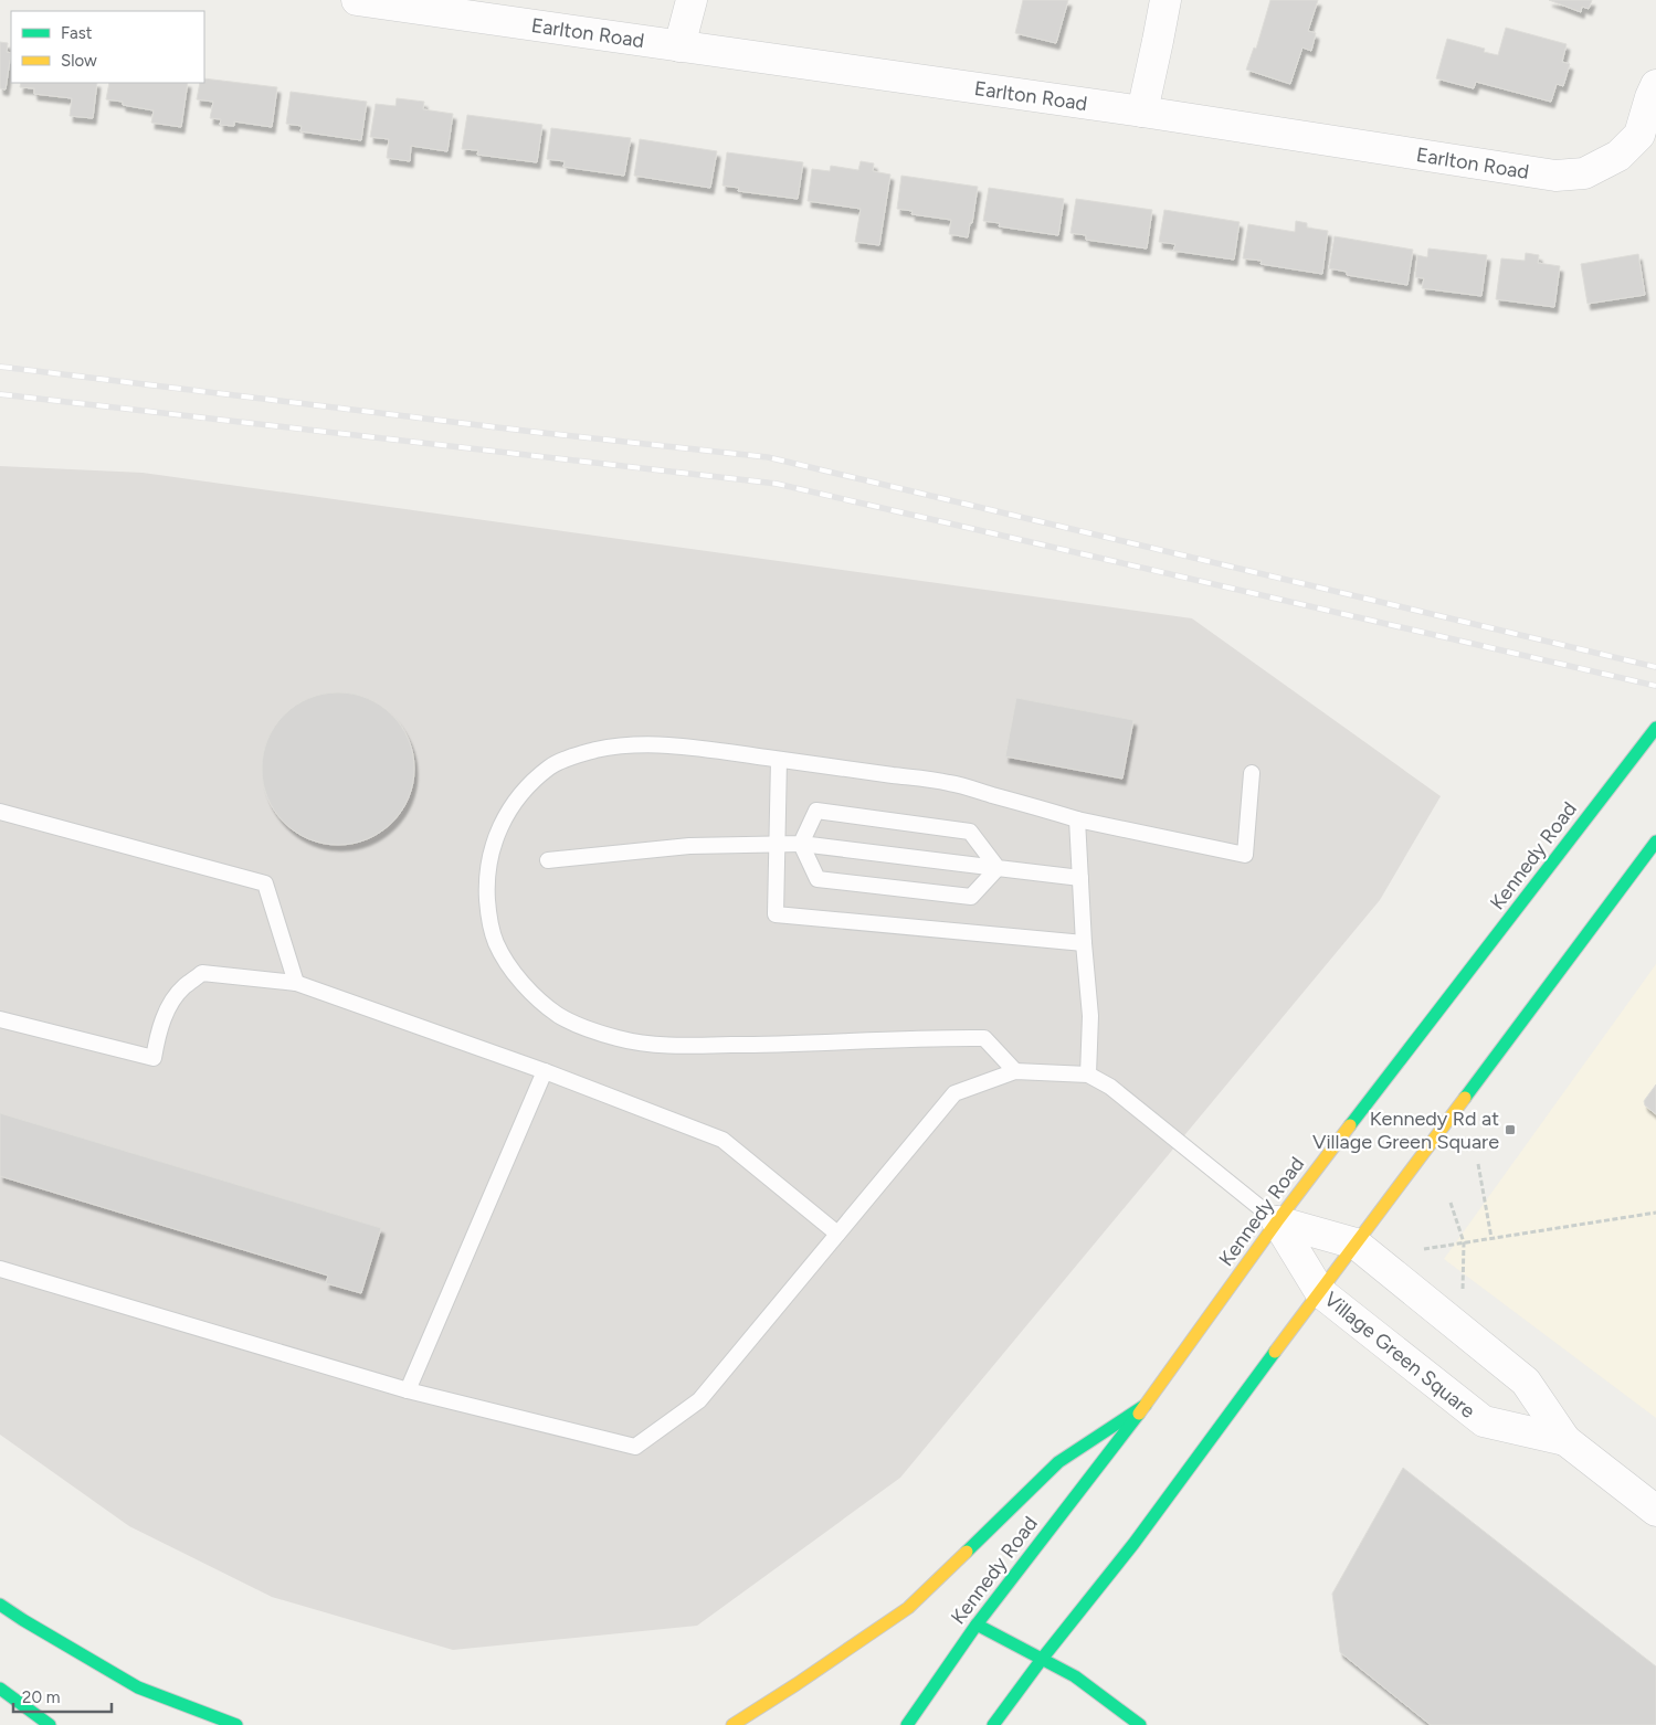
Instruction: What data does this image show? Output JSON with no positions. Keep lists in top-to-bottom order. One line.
{"streets":{"main road":["Kennedy Road"],"street":["Earlton Road","Village Green Square"]},"crossings":[["Kennedy Road","Village Green Square"]],"places":{"transit":["Kennedy Rd at Village Green Square"]},"legend":["Fast","Slow"],"scale_bar":"20 m"}
